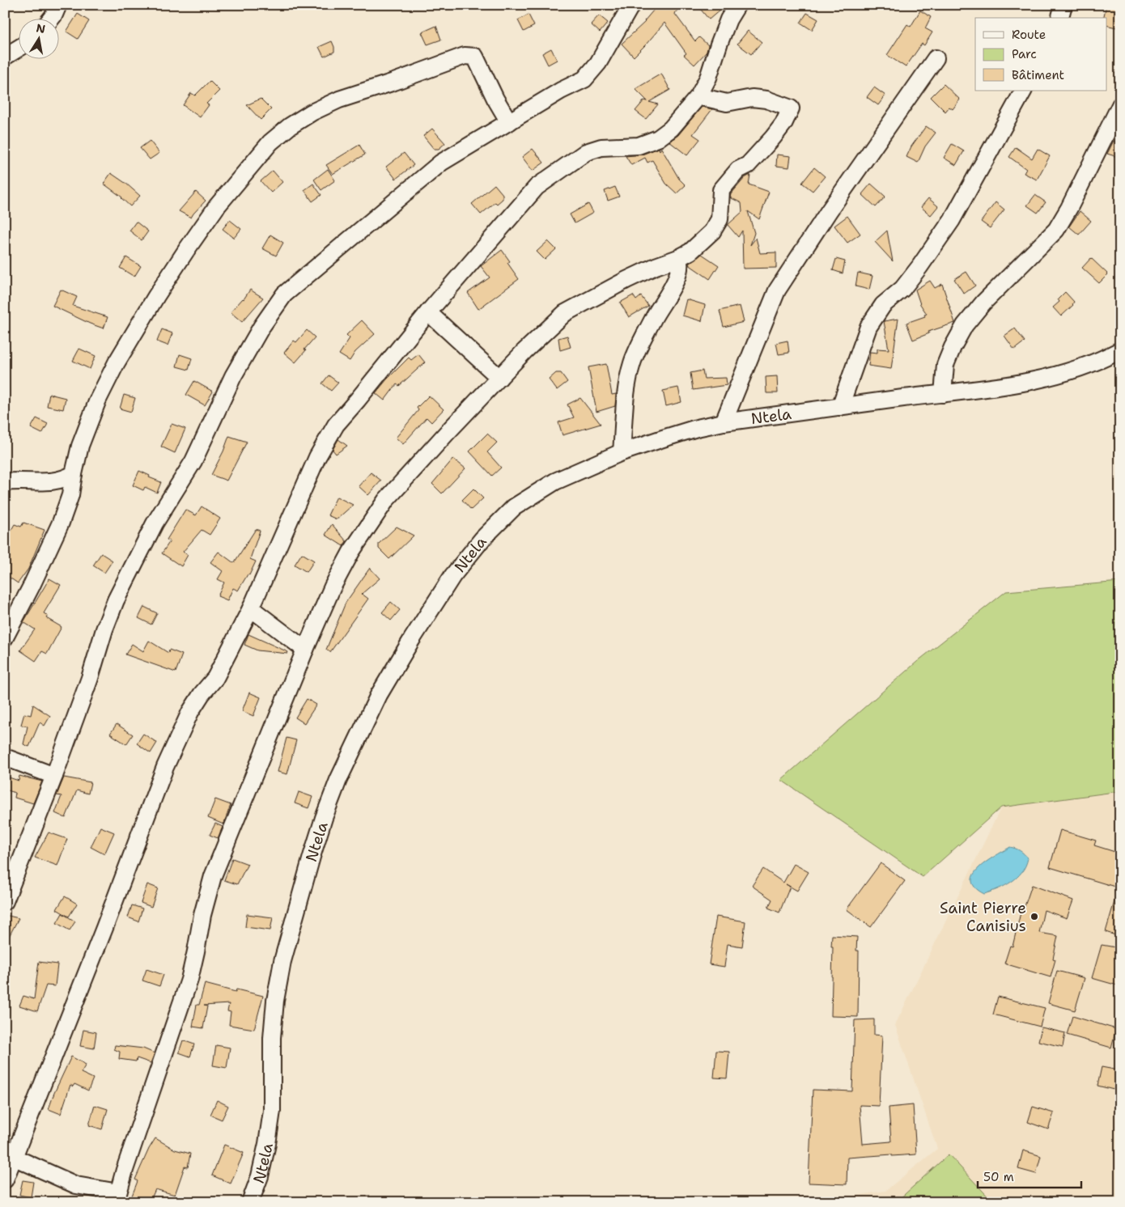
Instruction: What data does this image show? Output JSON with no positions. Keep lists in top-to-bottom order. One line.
{"streets":{"street":["Ntela"]},"places":["Saint Pierre Canisius"],"legend":["Route","Parc","Bâtiment"],"scale_bar":"50 m","north":"top"}
